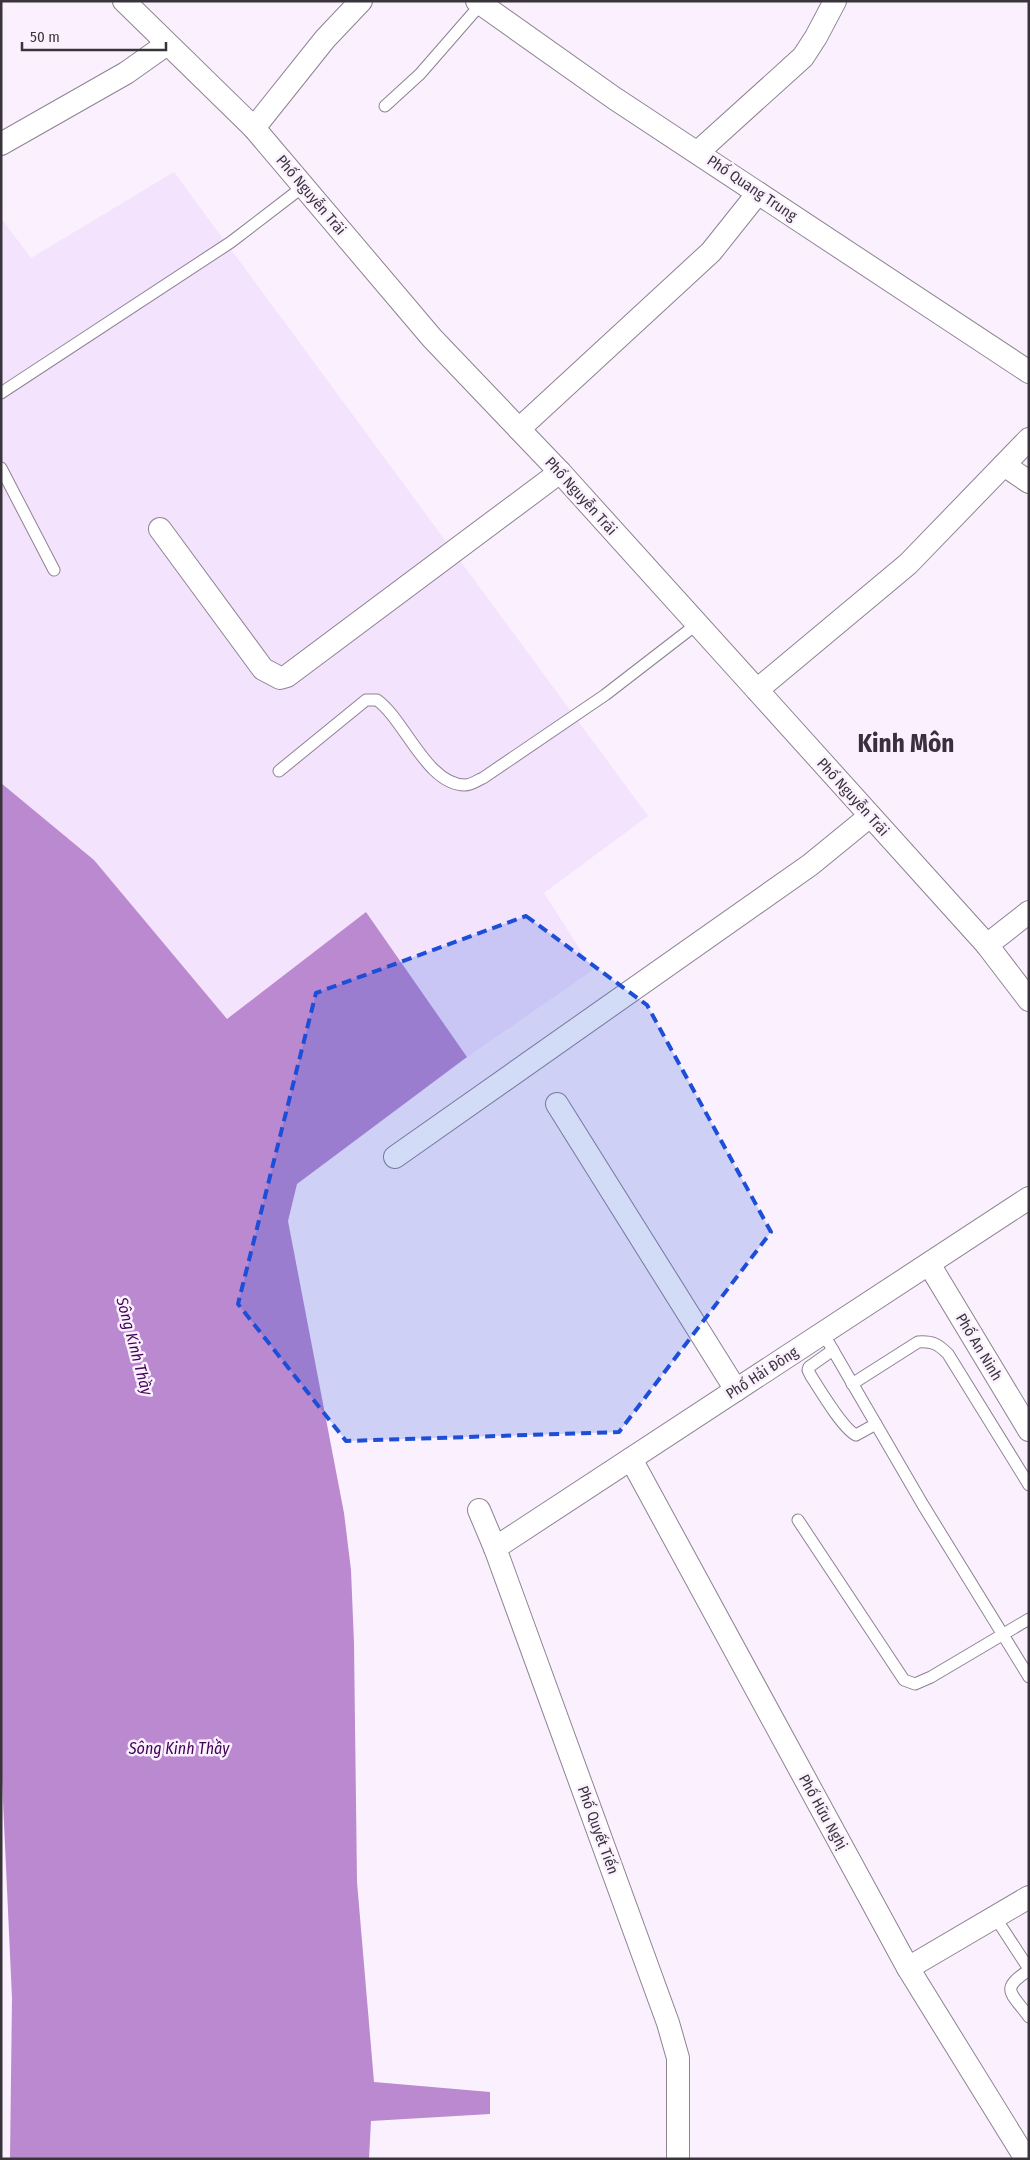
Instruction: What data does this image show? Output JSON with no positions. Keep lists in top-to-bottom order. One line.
{"streets":{"street":["Phố Quang Trung","Phố Nguyễn Trãi","Phố An Ninh","Phố Hải Đông","Phố Hữu Nghị","Phố Quyết Tiến"]},"crossings":[["Phố An Ninh","Phố Hải Đông"],["Phố Hải Đông","Phố Hữu Nghị"],["Phố Hải Đông","Phố Quyết Tiến"]],"districts":["Kinh Môn"],"water":["Sông Kinh Thầy"],"scale_bar":"50 m"}
